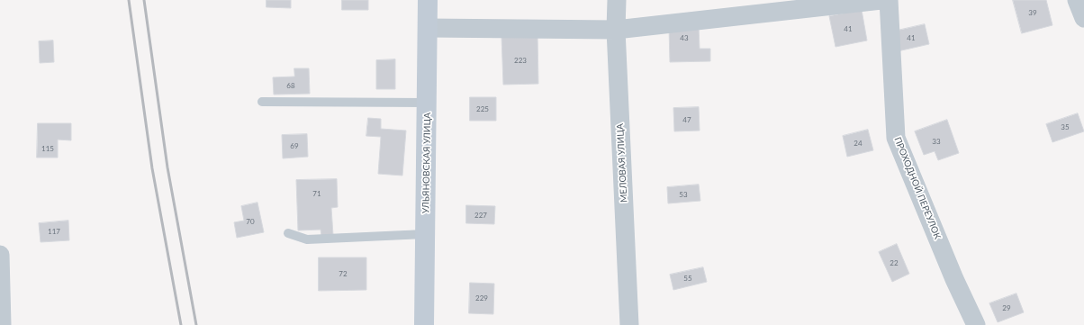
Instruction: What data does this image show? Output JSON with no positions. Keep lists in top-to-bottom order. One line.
{"streets":{"main road":["УЛЬЯНОВСКАЯ УЛИЦА"],"street":["МЕЛОВАЯ УЛИЦА","ПРОХОДНОЙ ПЕРЕУЛОК"]},"house_numbers":["39","41","43","41","223","68","225","47","35","33","24","69","115","71","53","227","70","117","22","72","55","229","29"]}
